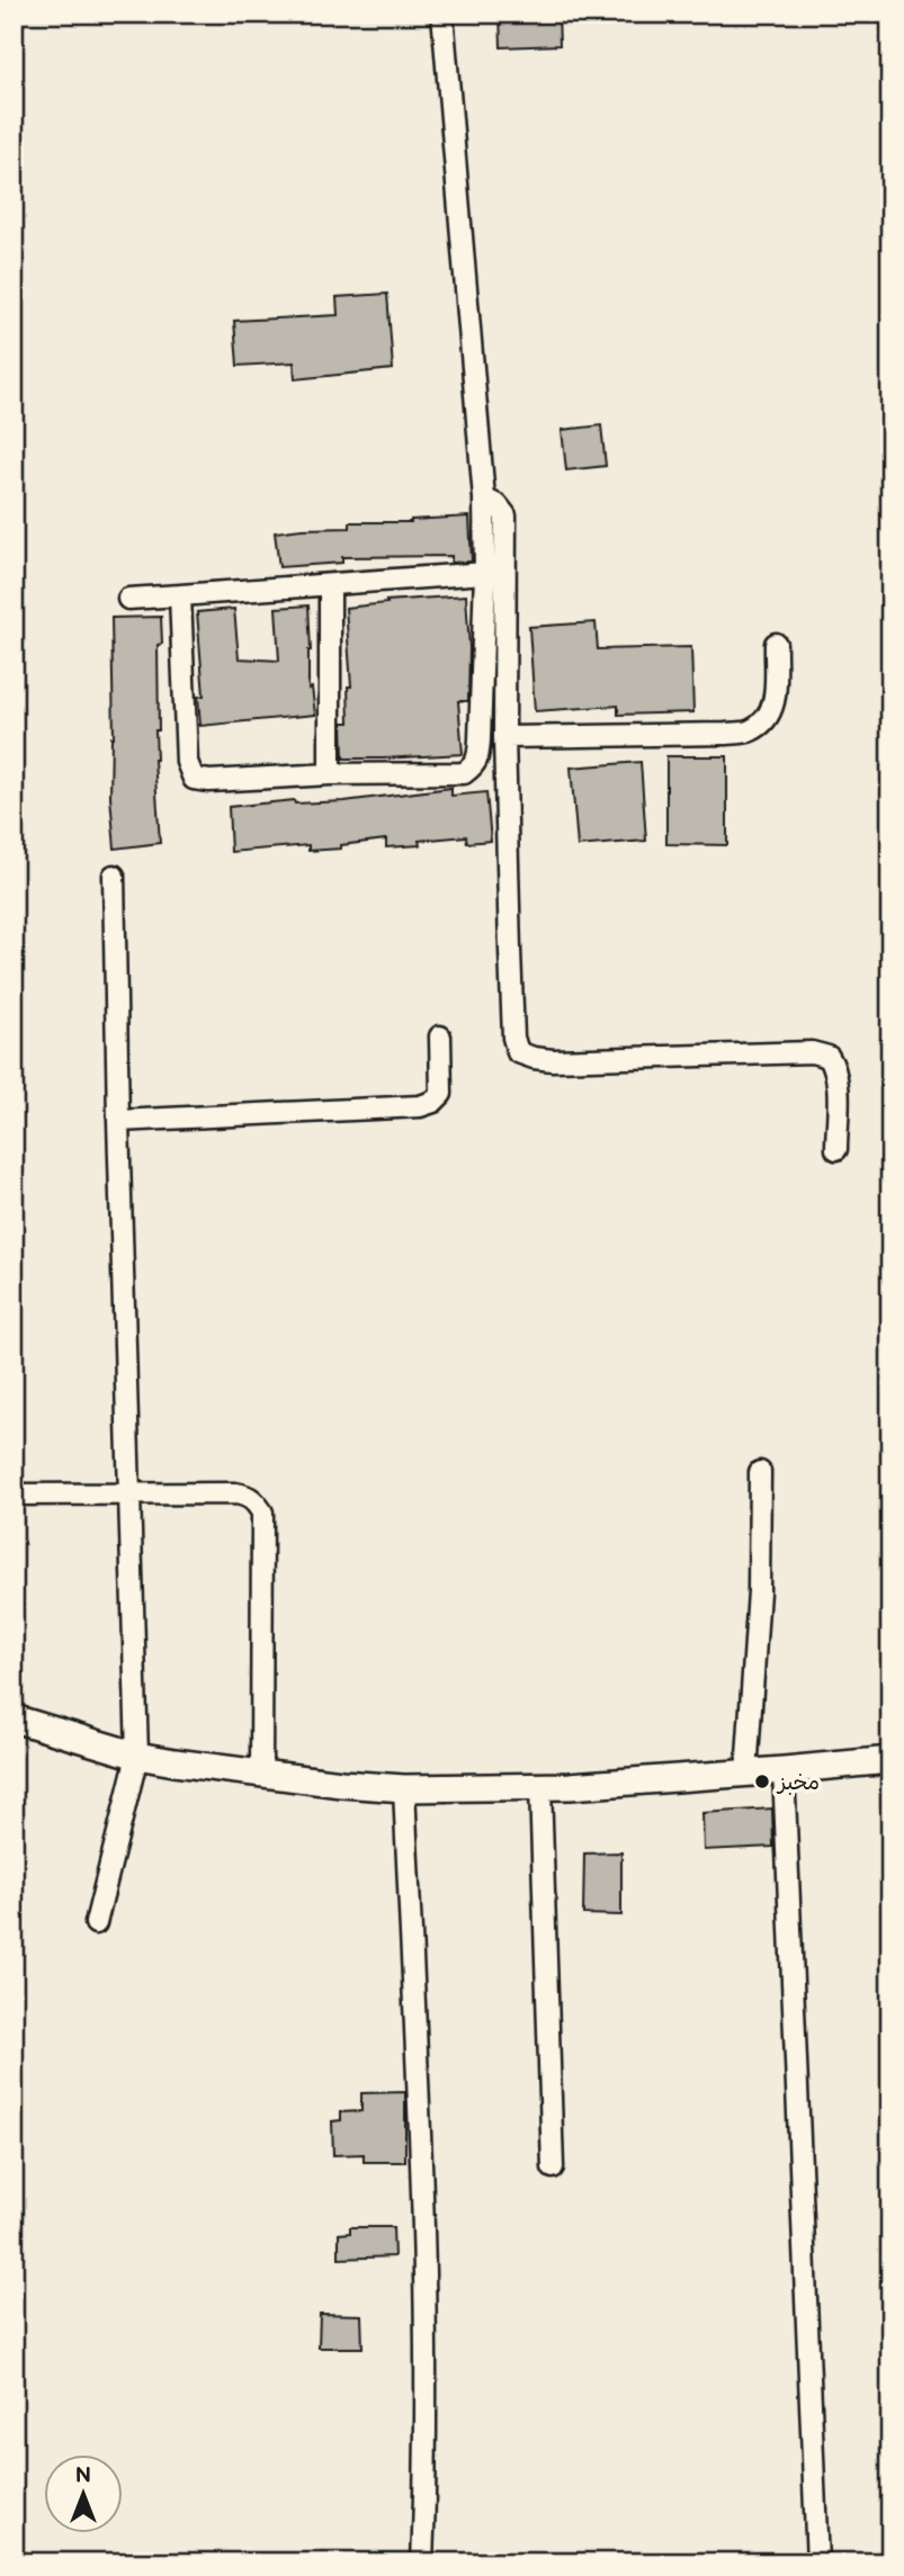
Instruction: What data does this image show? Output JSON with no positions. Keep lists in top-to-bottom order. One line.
{"places":["مخبز"],"north":"top"}
